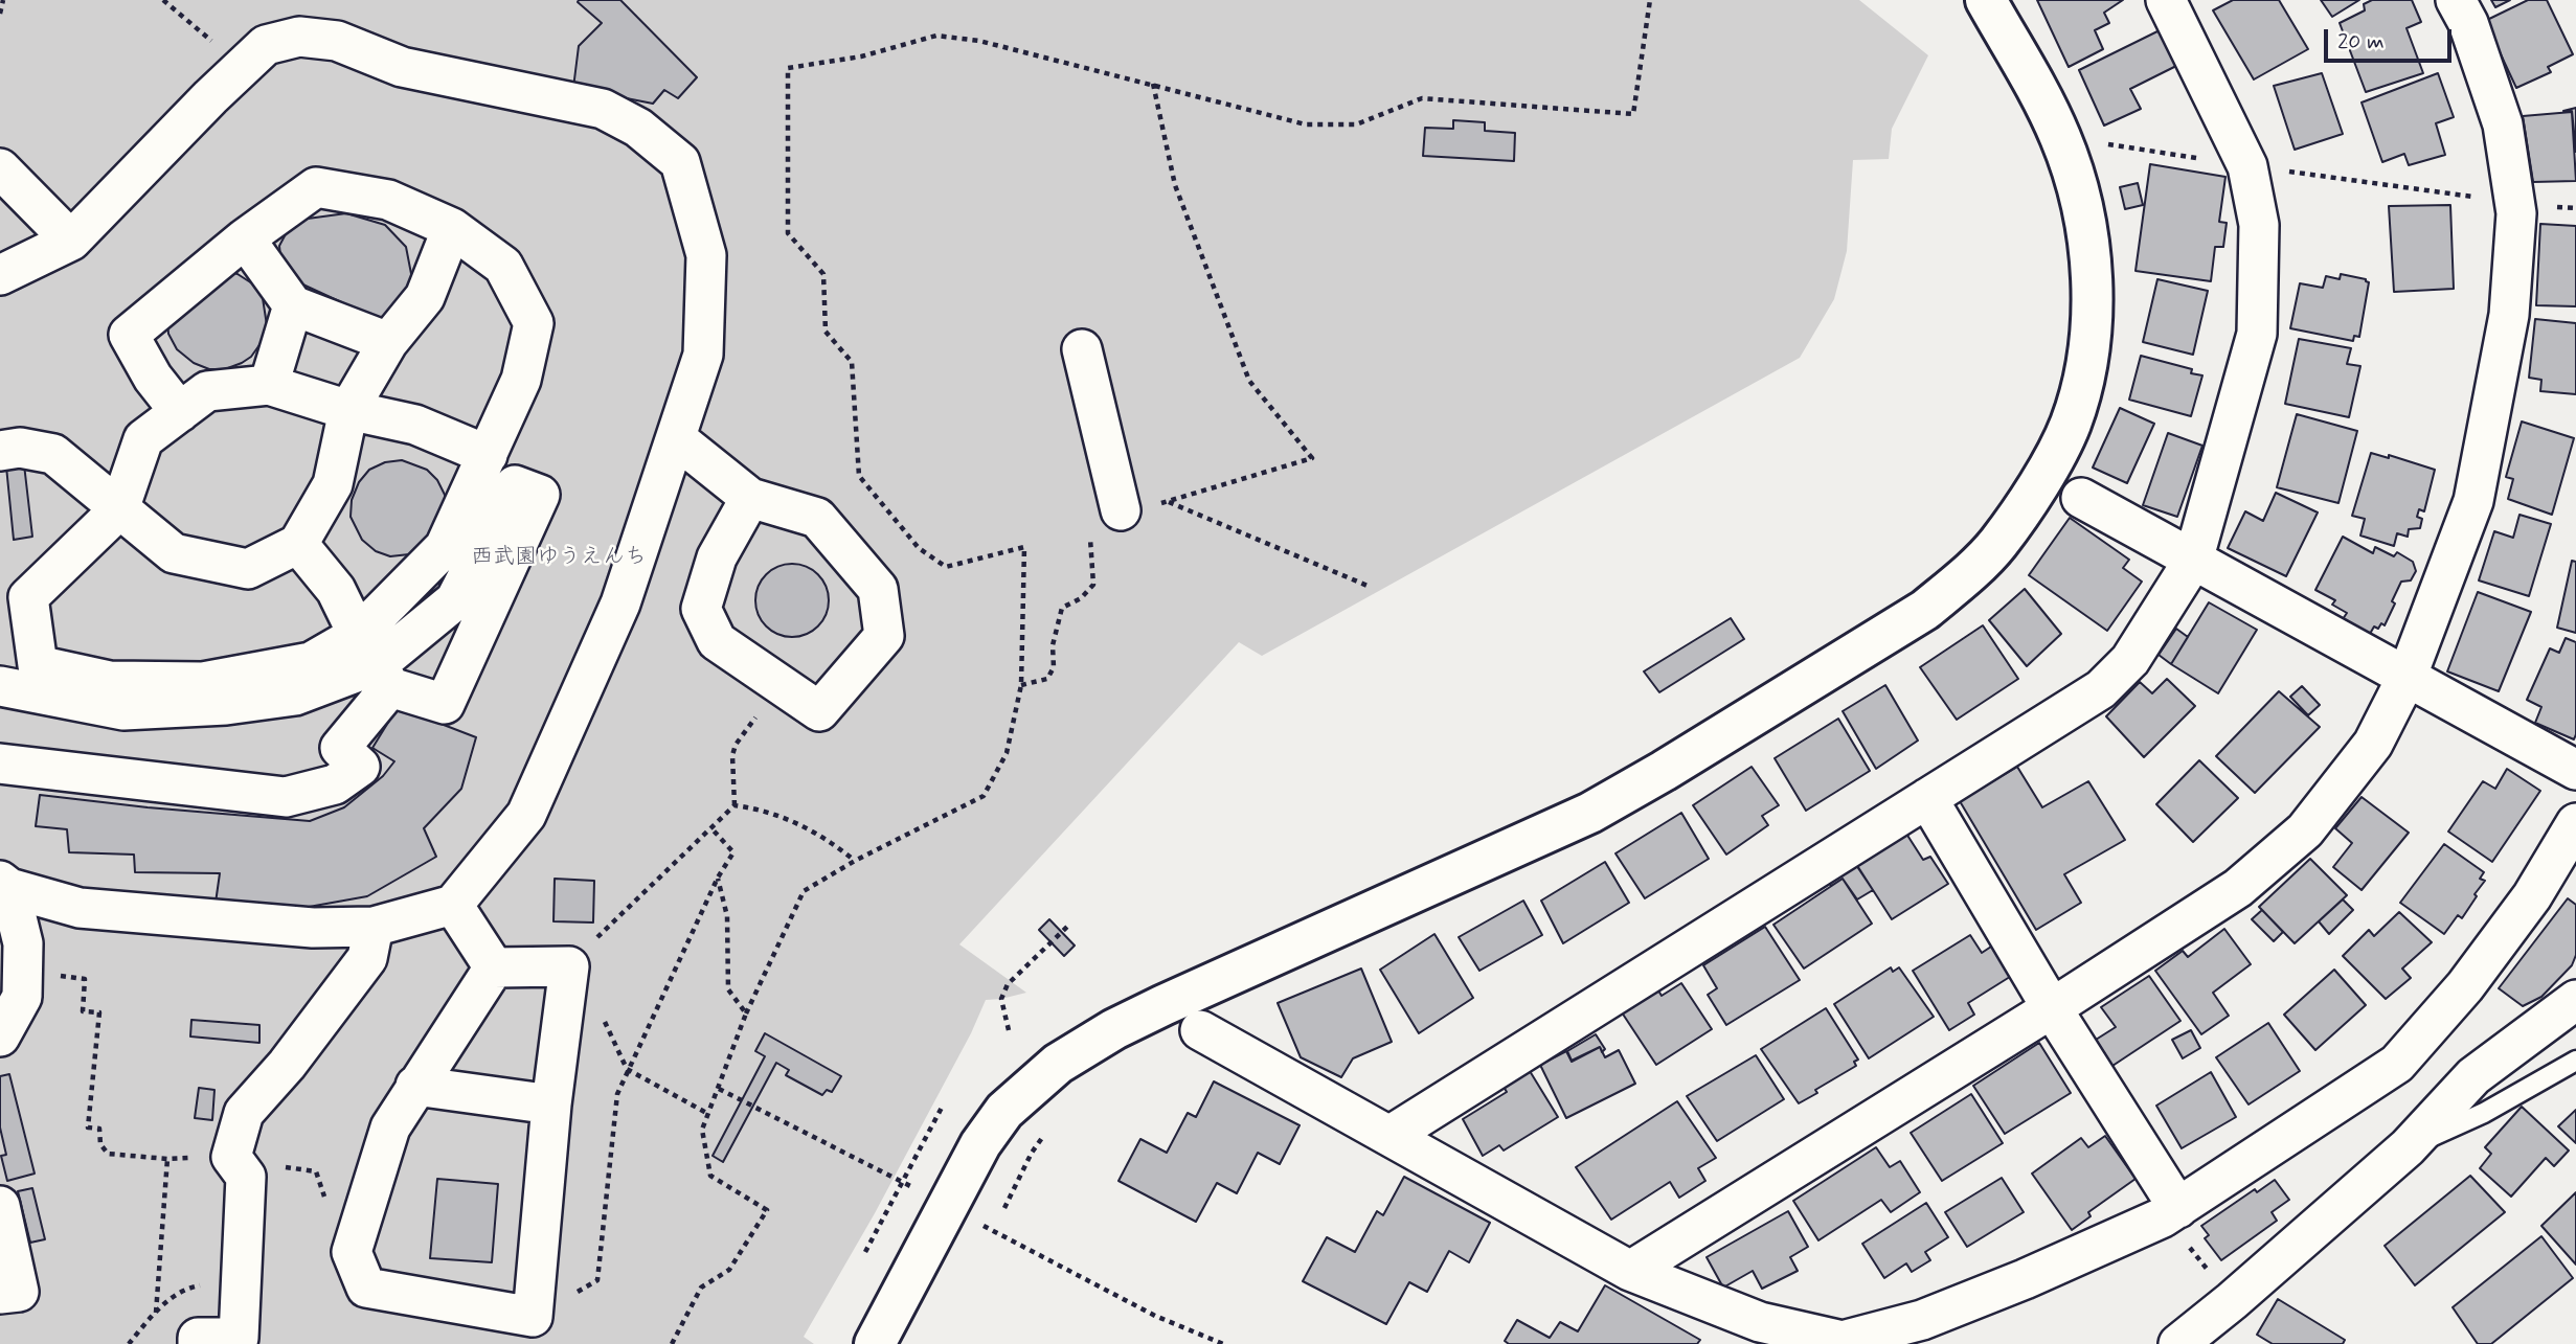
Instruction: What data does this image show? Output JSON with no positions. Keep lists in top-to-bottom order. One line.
{"parks":["西武園ゆうえんち"],"scale_bar":"20 m"}
